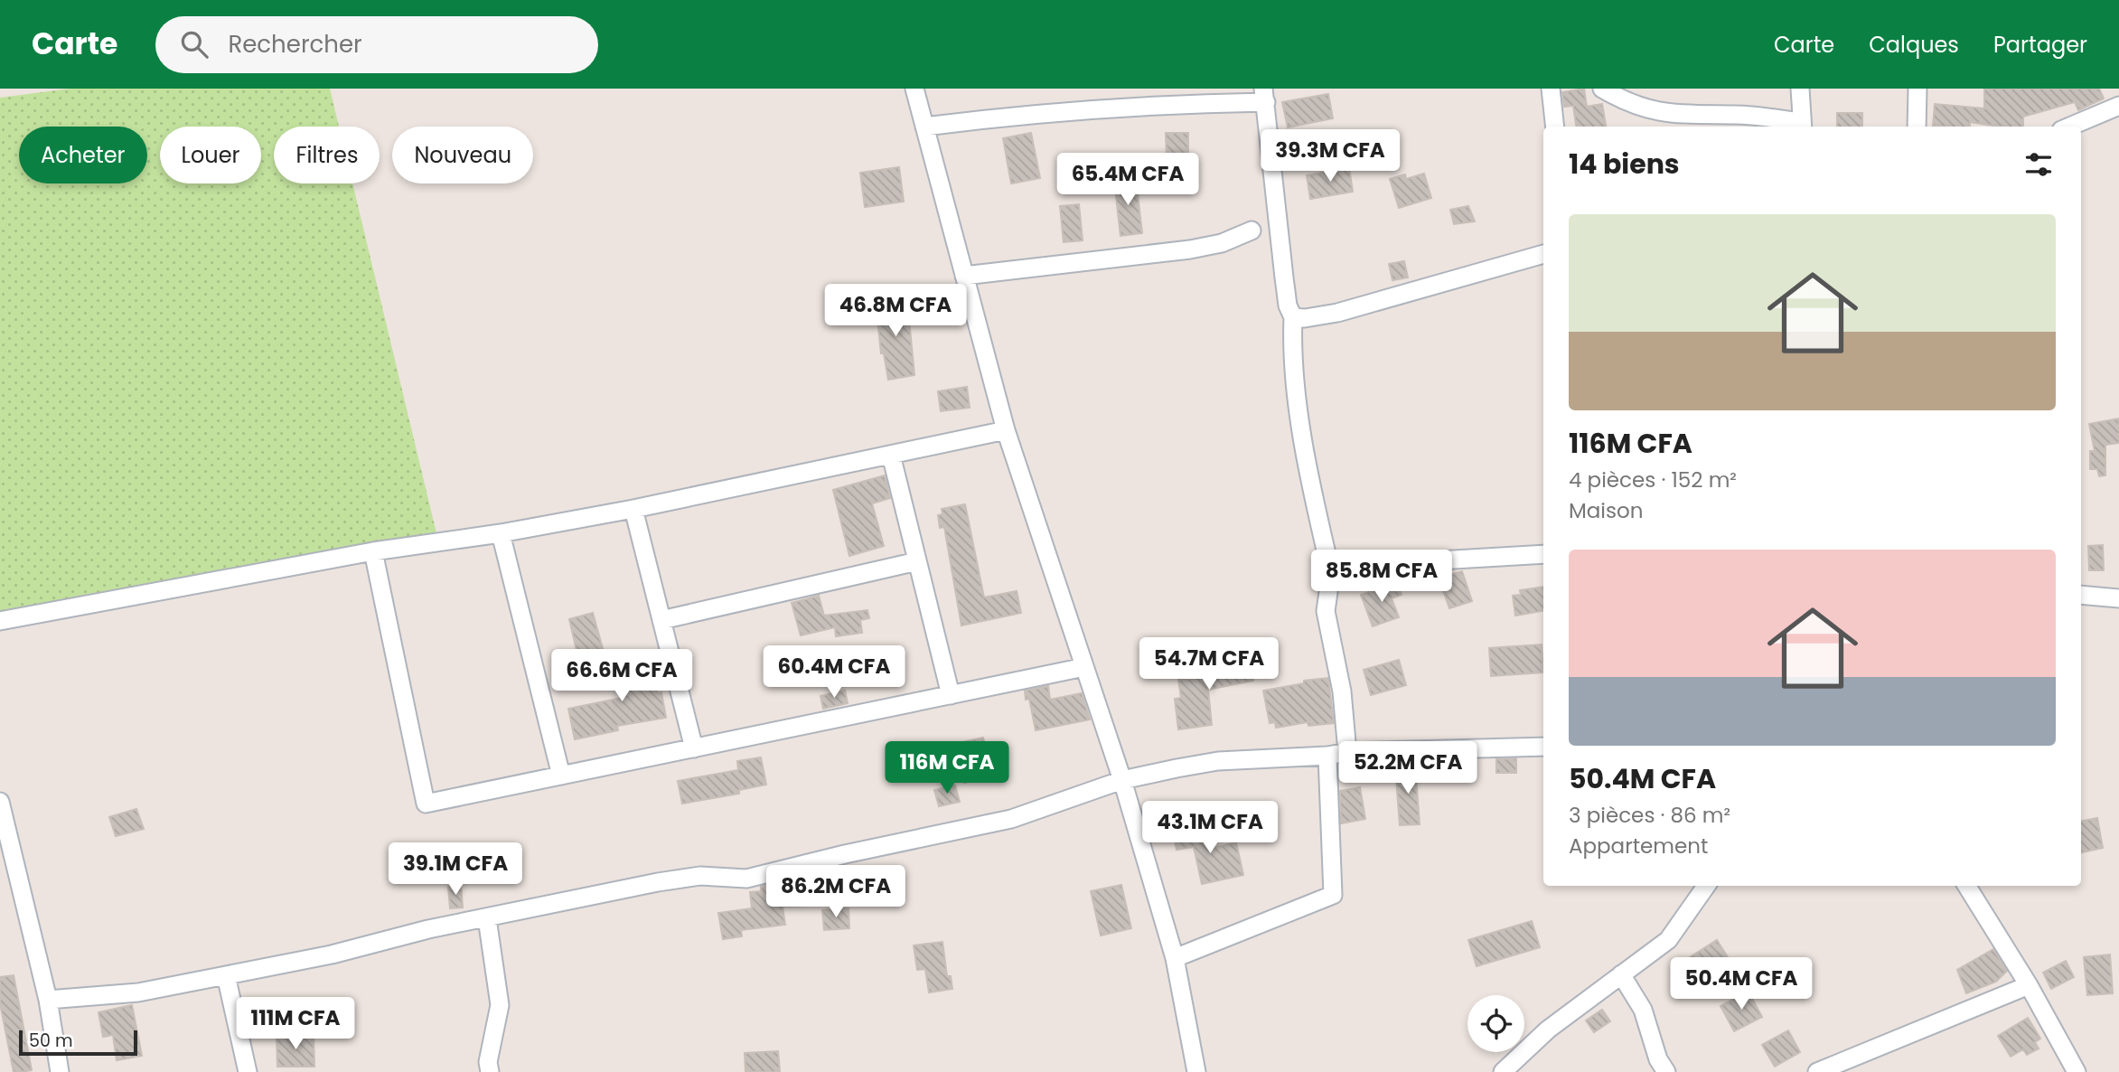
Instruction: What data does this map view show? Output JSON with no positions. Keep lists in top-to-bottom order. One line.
{"scale_bar":"50 m","page":{"header":"Carte","search":"Rechercher","nav":["Carte","Calques","Partager"],"chip":["Acheter","Louer","Filtres","Nouveau"],"heading":"14 biens","price":["39.3M CFA","65.4M CFA","46.8M CFA","85.8M CFA","54.7M CFA","60.4M CFA","66.6M CFA","116M CFA","52.2M CFA","43.1M CFA","39.1M CFA","86.2M CFA","50.4M CFA","111M CFA"],"list":[{"name":"116M CFA","note":"4 pièces · 152 m² · Maison"},{"name":"50.4M CFA","note":"3 pièces · 86 m² · Appartement"}],"scale":"50 m"}}
